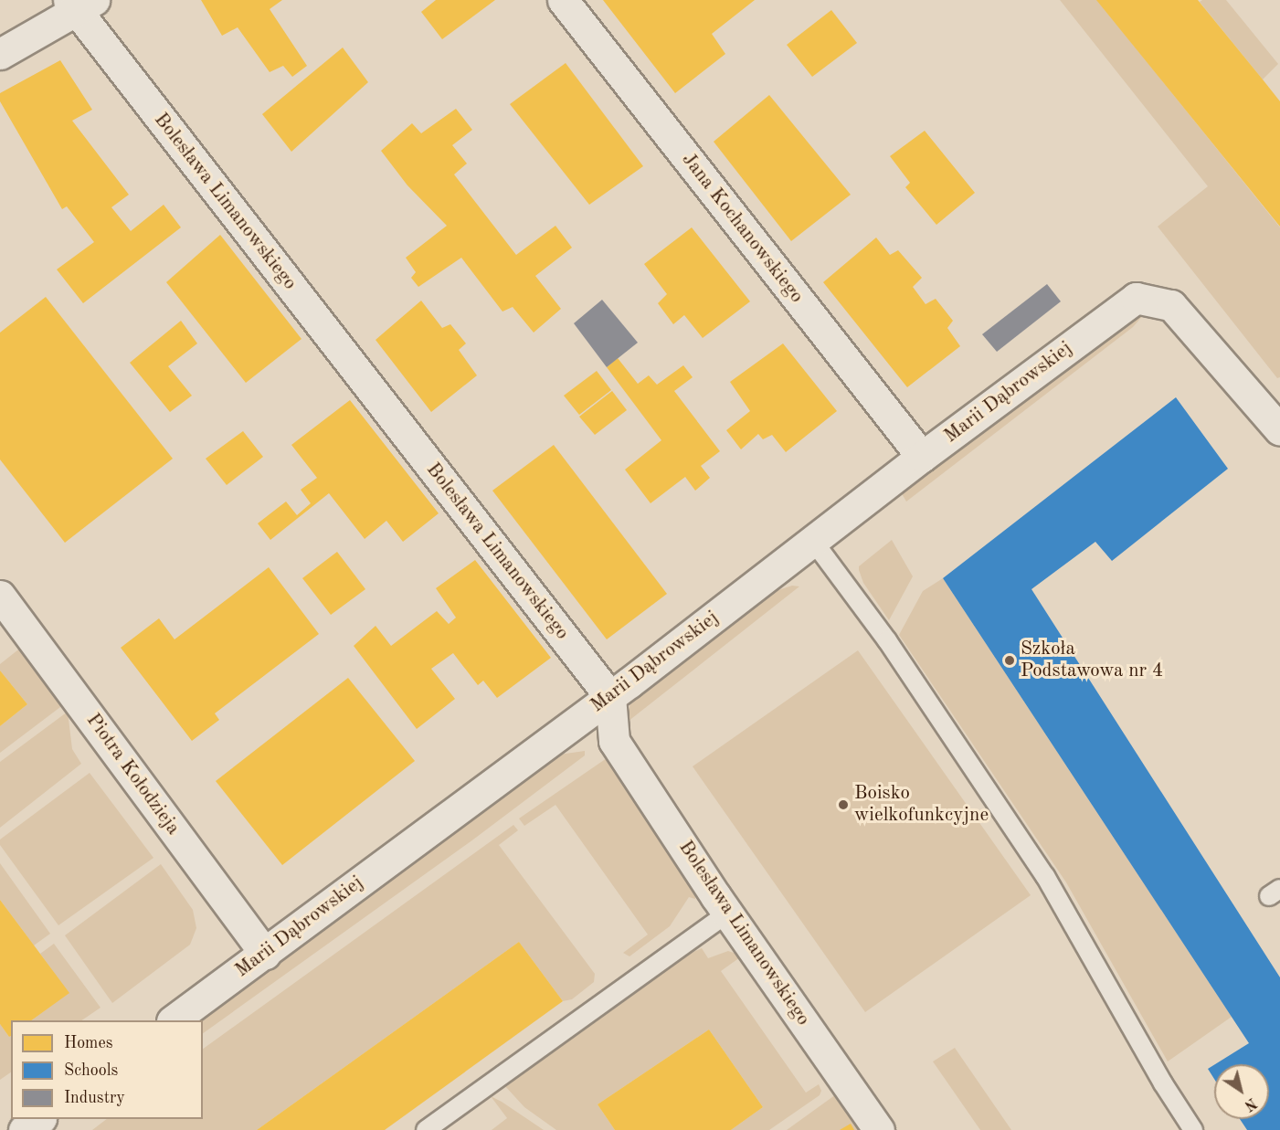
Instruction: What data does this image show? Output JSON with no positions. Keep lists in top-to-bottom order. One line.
{"streets":{"street":["Bolesława Limanowskiego","Jana Kochanowskiego","Marii Dąbrowskiej","Piotra Kołodzieja"]},"crossings":[["Bolesława Limanowskiego","Marii Dąbrowskiej"],["Jana Kochanowskiego","Marii Dąbrowskiej"],["Marii Dąbrowskiej","Piotra Kołodzieja"]],"places":["Szkoła Podstawowa nr 4","Boisko wielkofunkcyjne"],"legend":["Homes","Schools","Industry"],"north":"bottom right"}
